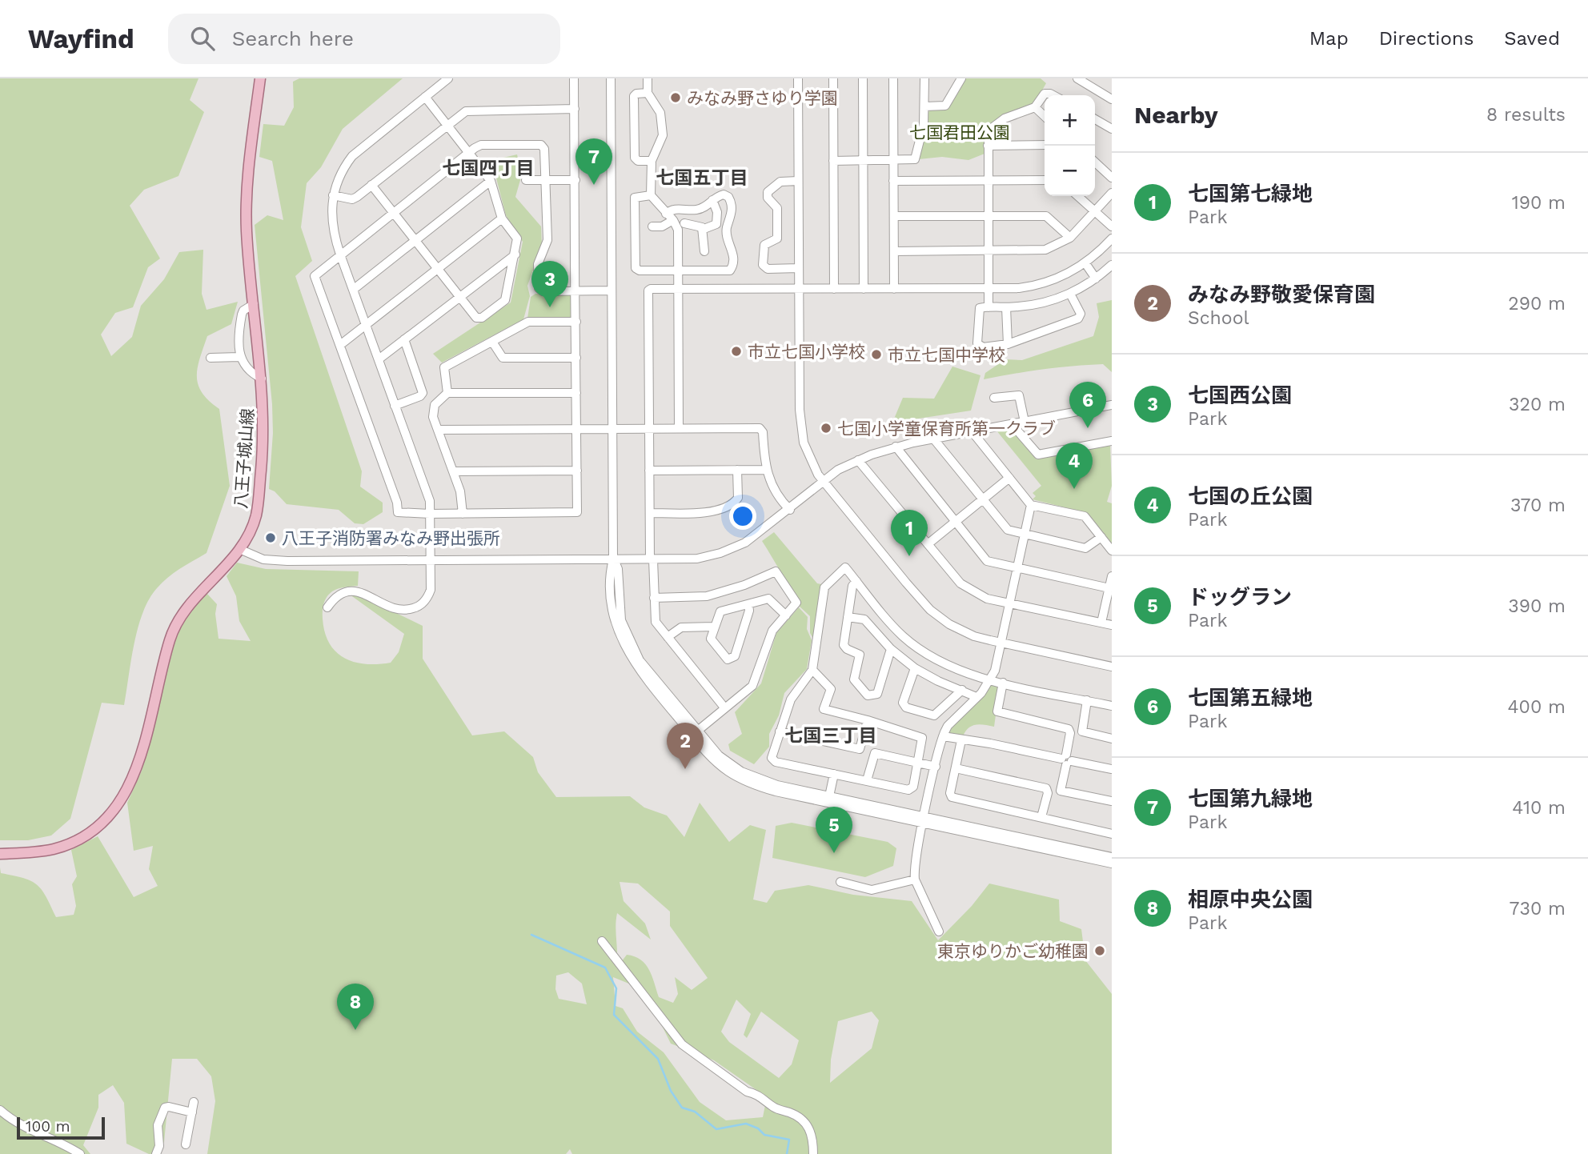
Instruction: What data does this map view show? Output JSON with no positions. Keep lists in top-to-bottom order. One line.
{"streets":{"main road":["八王子城山線"]},"districts":["七国四丁目","七国五丁目","七国三丁目"],"parks":["七国君田公園"],"places":["みなみ野さゆり学園","市立七国小学校","市立七国中学校","七国小学童保育所第一クラブ","八王子消防署みなみ野出張所","東京ゆりかご幼稚園"],"scale_bar":"100 m","page":{"header":"Wayfind","search":"Search here","nav":["Map","Directions","Saved"],"heading":["Nearby","8 results"],"map_buttons":["+","−"],"pins":["7","3","6","4","1","2","5","8"],"list":[{"mark":"1","name":"七国第七緑地","note":"Park","value":"190 m"},{"mark":"2","name":"みなみ野敬愛保育園","note":"School","value":"290 m"},{"mark":"3","name":"七国西公園","note":"Park","value":"320 m"},{"mark":"4","name":"七国の丘公園","note":"Park","value":"370 m"},{"mark":"5","name":"ドッグラン","note":"Park","value":"390 m"},{"mark":"6","name":"七国第五緑地","note":"Park","value":"400 m"},{"mark":"7","name":"七国第九緑地","note":"Park","value":"410 m"},{"mark":"8","name":"相原中央公園","note":"Park","value":"730 m"}],"scale":"100 m"}}
